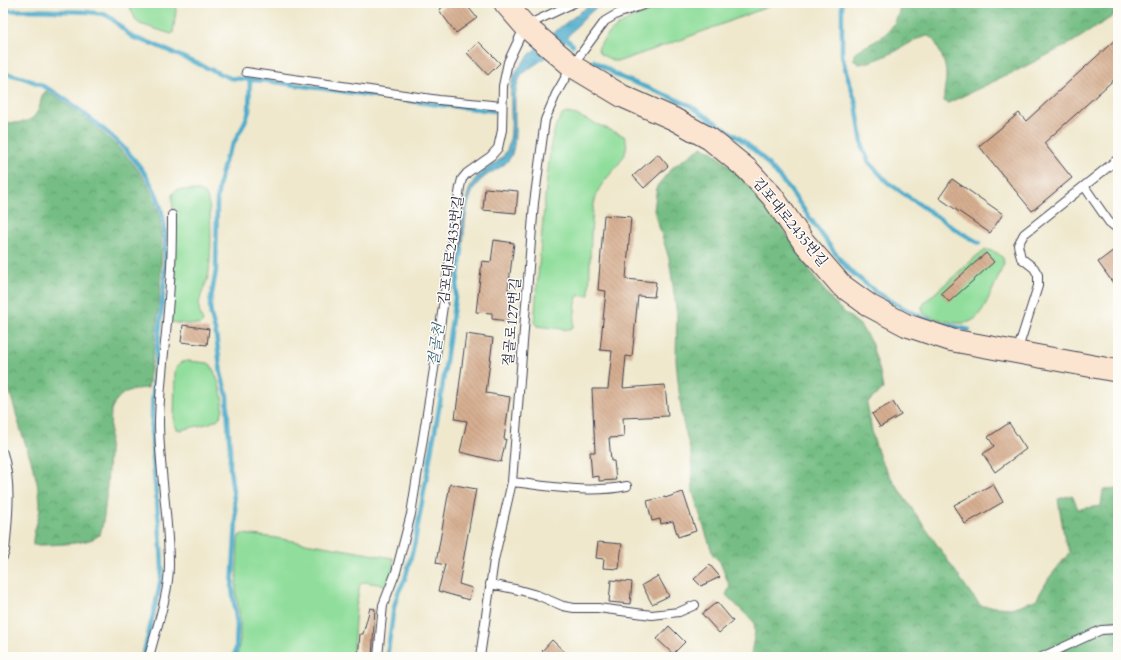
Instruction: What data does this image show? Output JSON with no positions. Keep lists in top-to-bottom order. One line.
{"streets":{"street":["김포대로2435번길"],"lane":["절골로127번길"]},"crossings":[["김포대로2435번길","절골로127번길"]],"water":["절골천"]}
